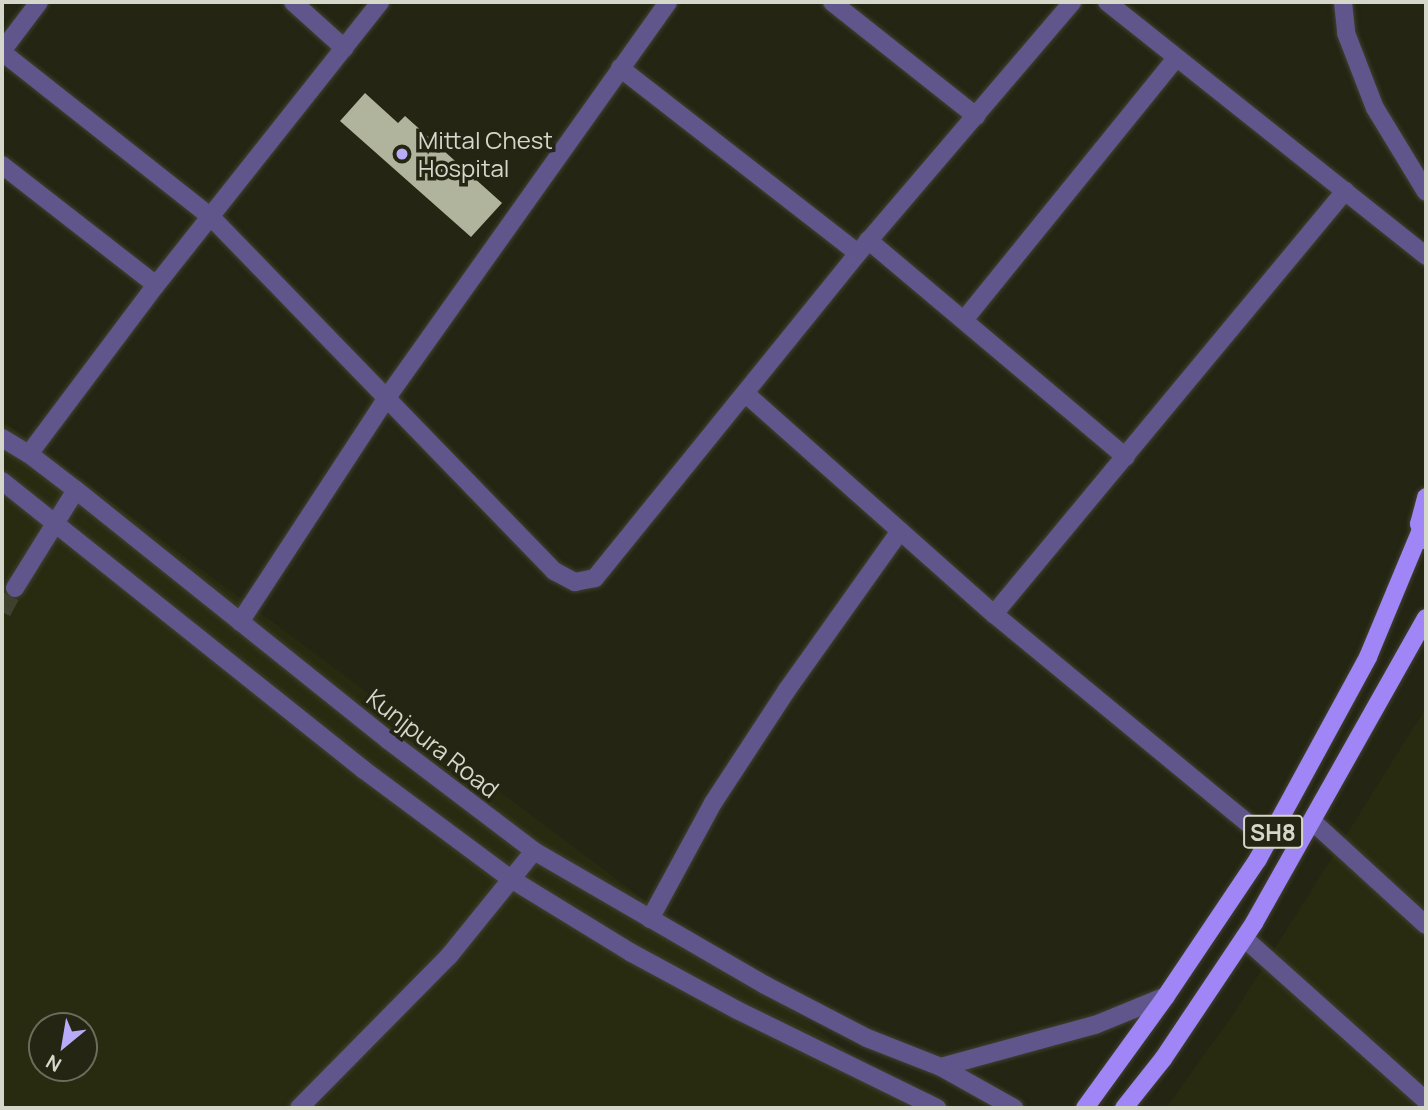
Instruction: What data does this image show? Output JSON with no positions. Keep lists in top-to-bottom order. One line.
{"streets":{"main road":["SH8"],"street":["Kunjpura Road"]},"places":["Mittal Chest Hospital"],"north":"bottom left"}
